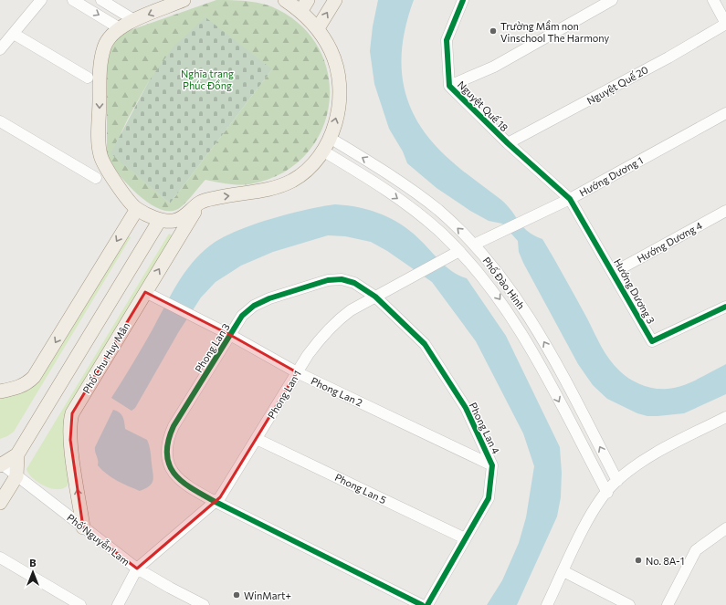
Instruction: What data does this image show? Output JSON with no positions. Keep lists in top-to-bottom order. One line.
{"streets":{"main road":["Phố Chu Huy Mân"],"street":["Nguyệt Quế 20","Nguyệt Quế 18","Hướng Dương 1","Hướng Dương 4","Phố Đào Hinh","Hướng Dương 3","Phong Lan 3","Phong Lan 2","Phong Lan 1","Phong Lan 4","Phong Lan 5","Phố Nguyễn Lam"]},"crossings":[["Nguyệt Quế 20","Nguyệt Quế 18"],["Nguyệt Quế 18","Hướng Dương 1"],["Nguyệt Quế 18","Hướng Dương 3"],["Hướng Dương 1","Phố Đào Hinh"],["Hướng Dương 1","Hướng Dương 3"],["Hướng Dương 4","Hướng Dương 3"],["Phố Đào Hinh","Phong Lan 1"],["Phong Lan 3","Phong Lan 2"],["Phong Lan 3","Phong Lan 1"],["Phong Lan 3","Phong Lan 4"],["Phố Chu Huy Mân","Phong Lan 2"],["Phố Chu Huy Mân","Phố Nguyễn Lam"],["Phong Lan 2","Phong Lan 1"],["Phong Lan 2","Phong Lan 4"],["Phong Lan 1","Phong Lan 4"],["Phong Lan 1","Phong Lan 5"],["Phong Lan 1","Phố Nguyễn Lam"],["Phong Lan 4","Phong Lan 5"]],"parks":["Nghĩa trang Phúc Đồng"],"places":["Trường Mầm non Vinschool The Harmony","No. 8A-1","WinMart+"],"north":"top"}
